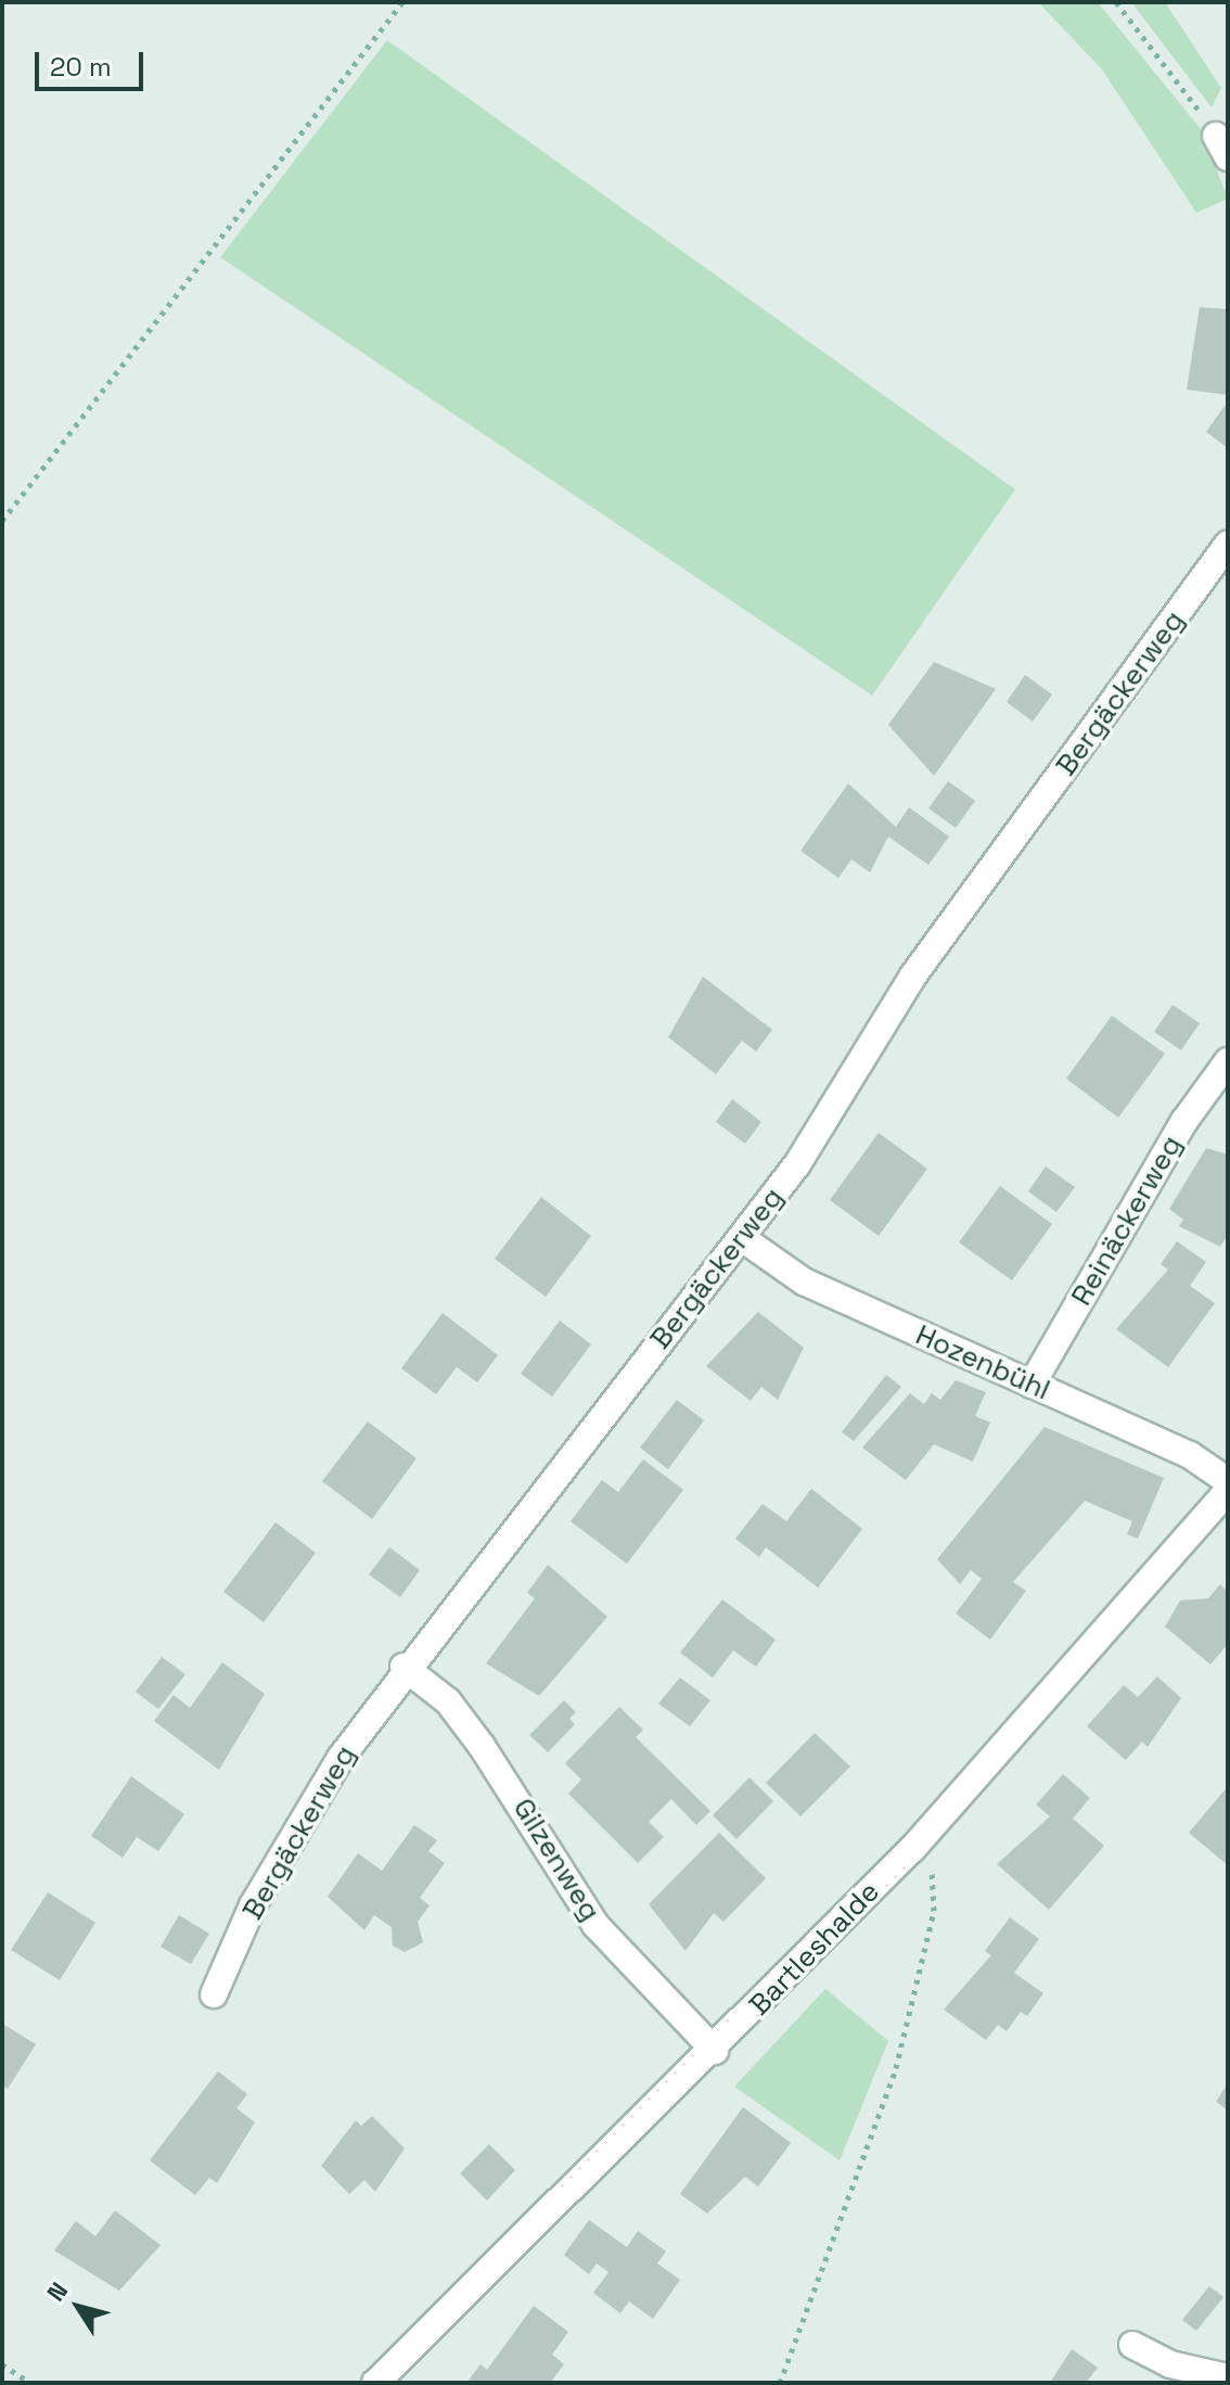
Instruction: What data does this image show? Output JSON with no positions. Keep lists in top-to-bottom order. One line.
{"streets":{"street":["Bergäckerweg","Reinäckerweg","Hozenbühl","Gilzenweg","Bartleshalde"]},"crossings":[["Bergäckerweg","Hozenbühl"],["Bergäckerweg","Gilzenweg"],["Reinäckerweg","Hozenbühl"],["Gilzenweg","Bartleshalde"]],"scale_bar":"20 m","north":"top left"}
